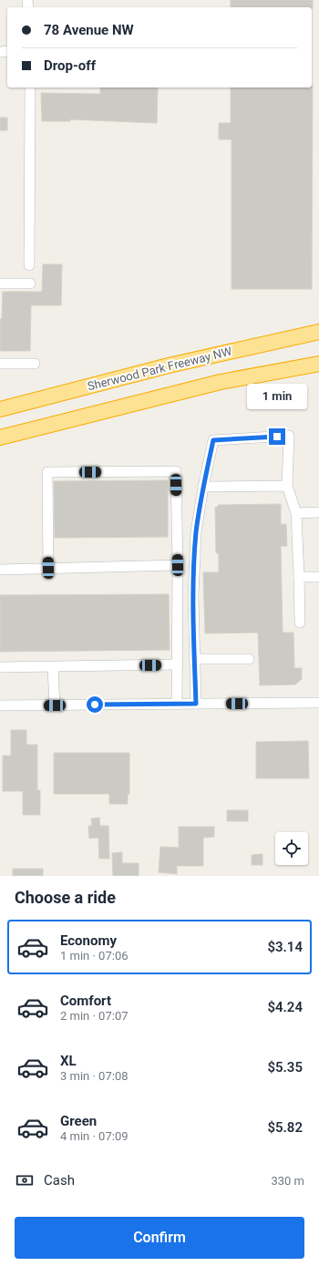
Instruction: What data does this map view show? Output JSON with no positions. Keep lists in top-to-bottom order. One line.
{"streets":{"highway":["Sherwood Park Freeway NW"]},"page":{"banner":["78 Avenue NW","Drop-off"],"bubble":"1 min","heading":"Choose a ride","list":[{"name":"Economy","note":"1 min · 07:06","value":"$3.14"},{"name":"Comfort","note":"2 min · 07:07","value":"$4.24"},{"name":"XL","note":"3 min · 07:08","value":"$5.35"},{"name":"Green","note":"4 min · 07:09","value":"$5.82"}],"pay":["Cash","330 m"],"buttons":"Confirm"}}
